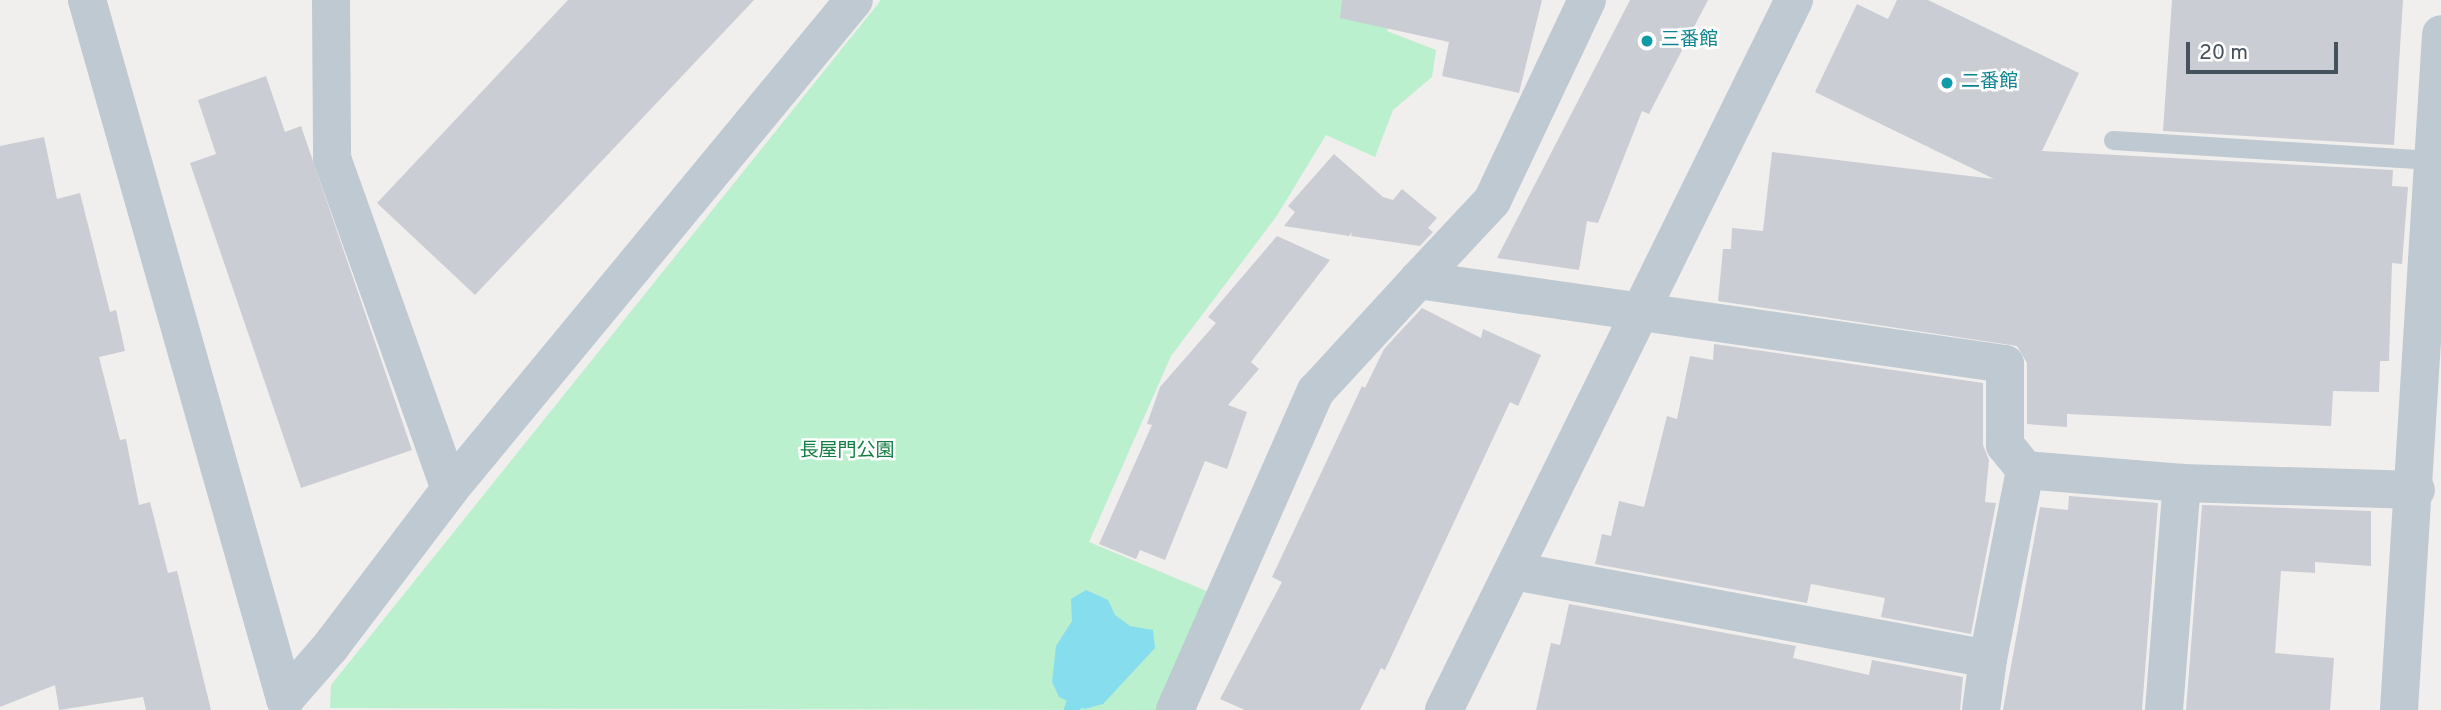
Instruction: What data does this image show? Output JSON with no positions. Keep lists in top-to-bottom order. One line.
{"parks":["長屋門公園"],"places":["三番館","二番館"],"scale_bar":"20 m"}
